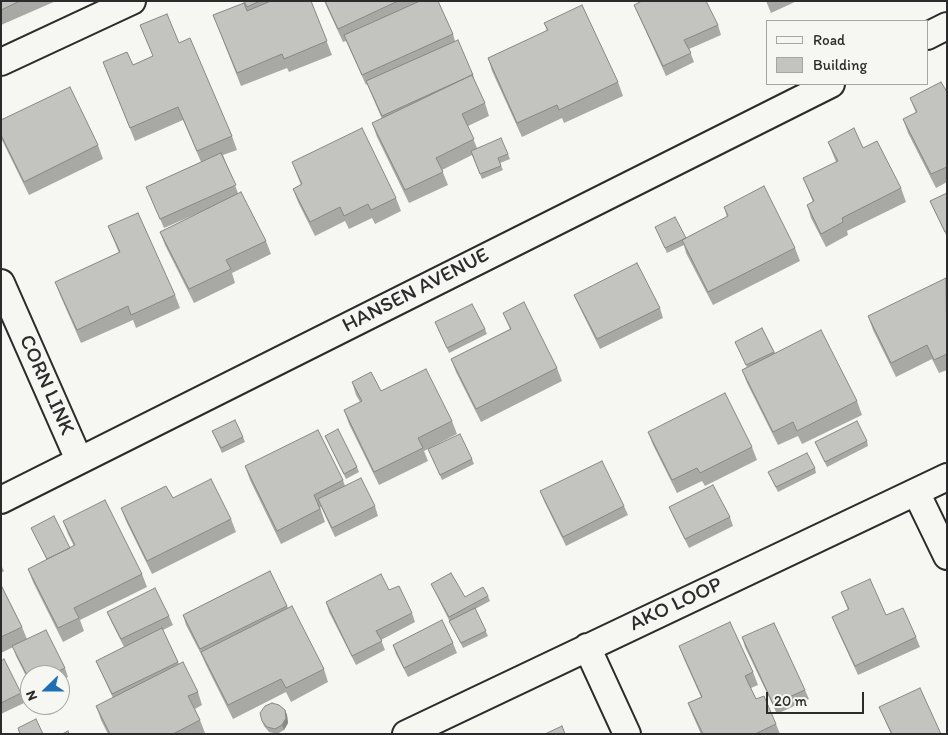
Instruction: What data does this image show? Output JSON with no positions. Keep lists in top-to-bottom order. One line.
{"streets":{"street":["HANSEN AVENUE","CORN LINK","AKO LOOP"]},"crossings":[["HANSEN AVENUE","CORN LINK"]],"legend":["Road","Building"],"scale_bar":"20 m","north":"left"}
